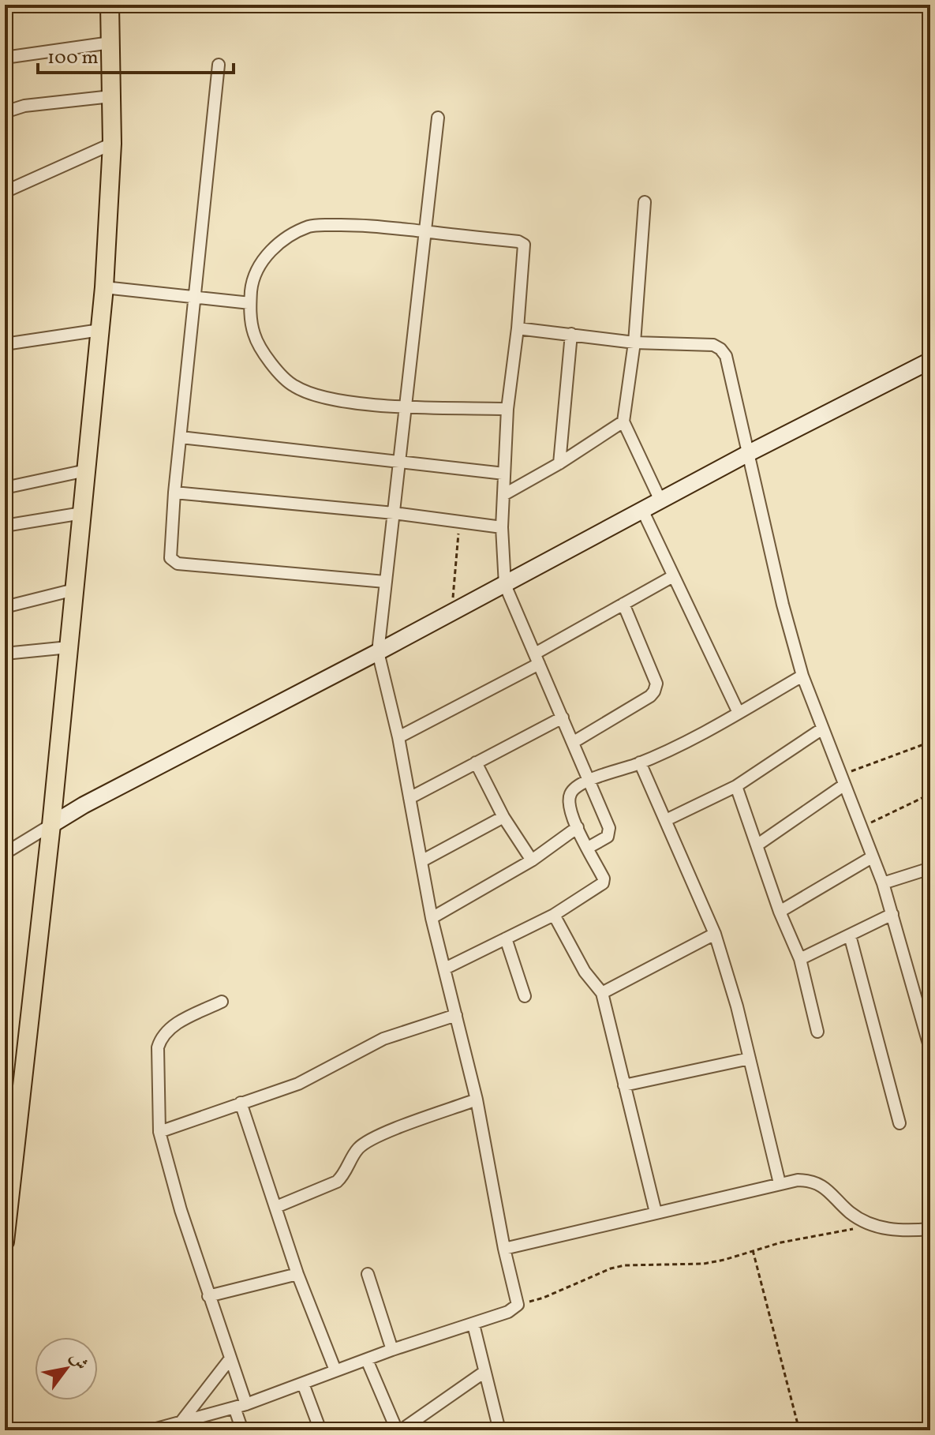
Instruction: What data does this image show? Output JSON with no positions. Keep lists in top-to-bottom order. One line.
{"scale_bar":"100 m","north":"top right"}
